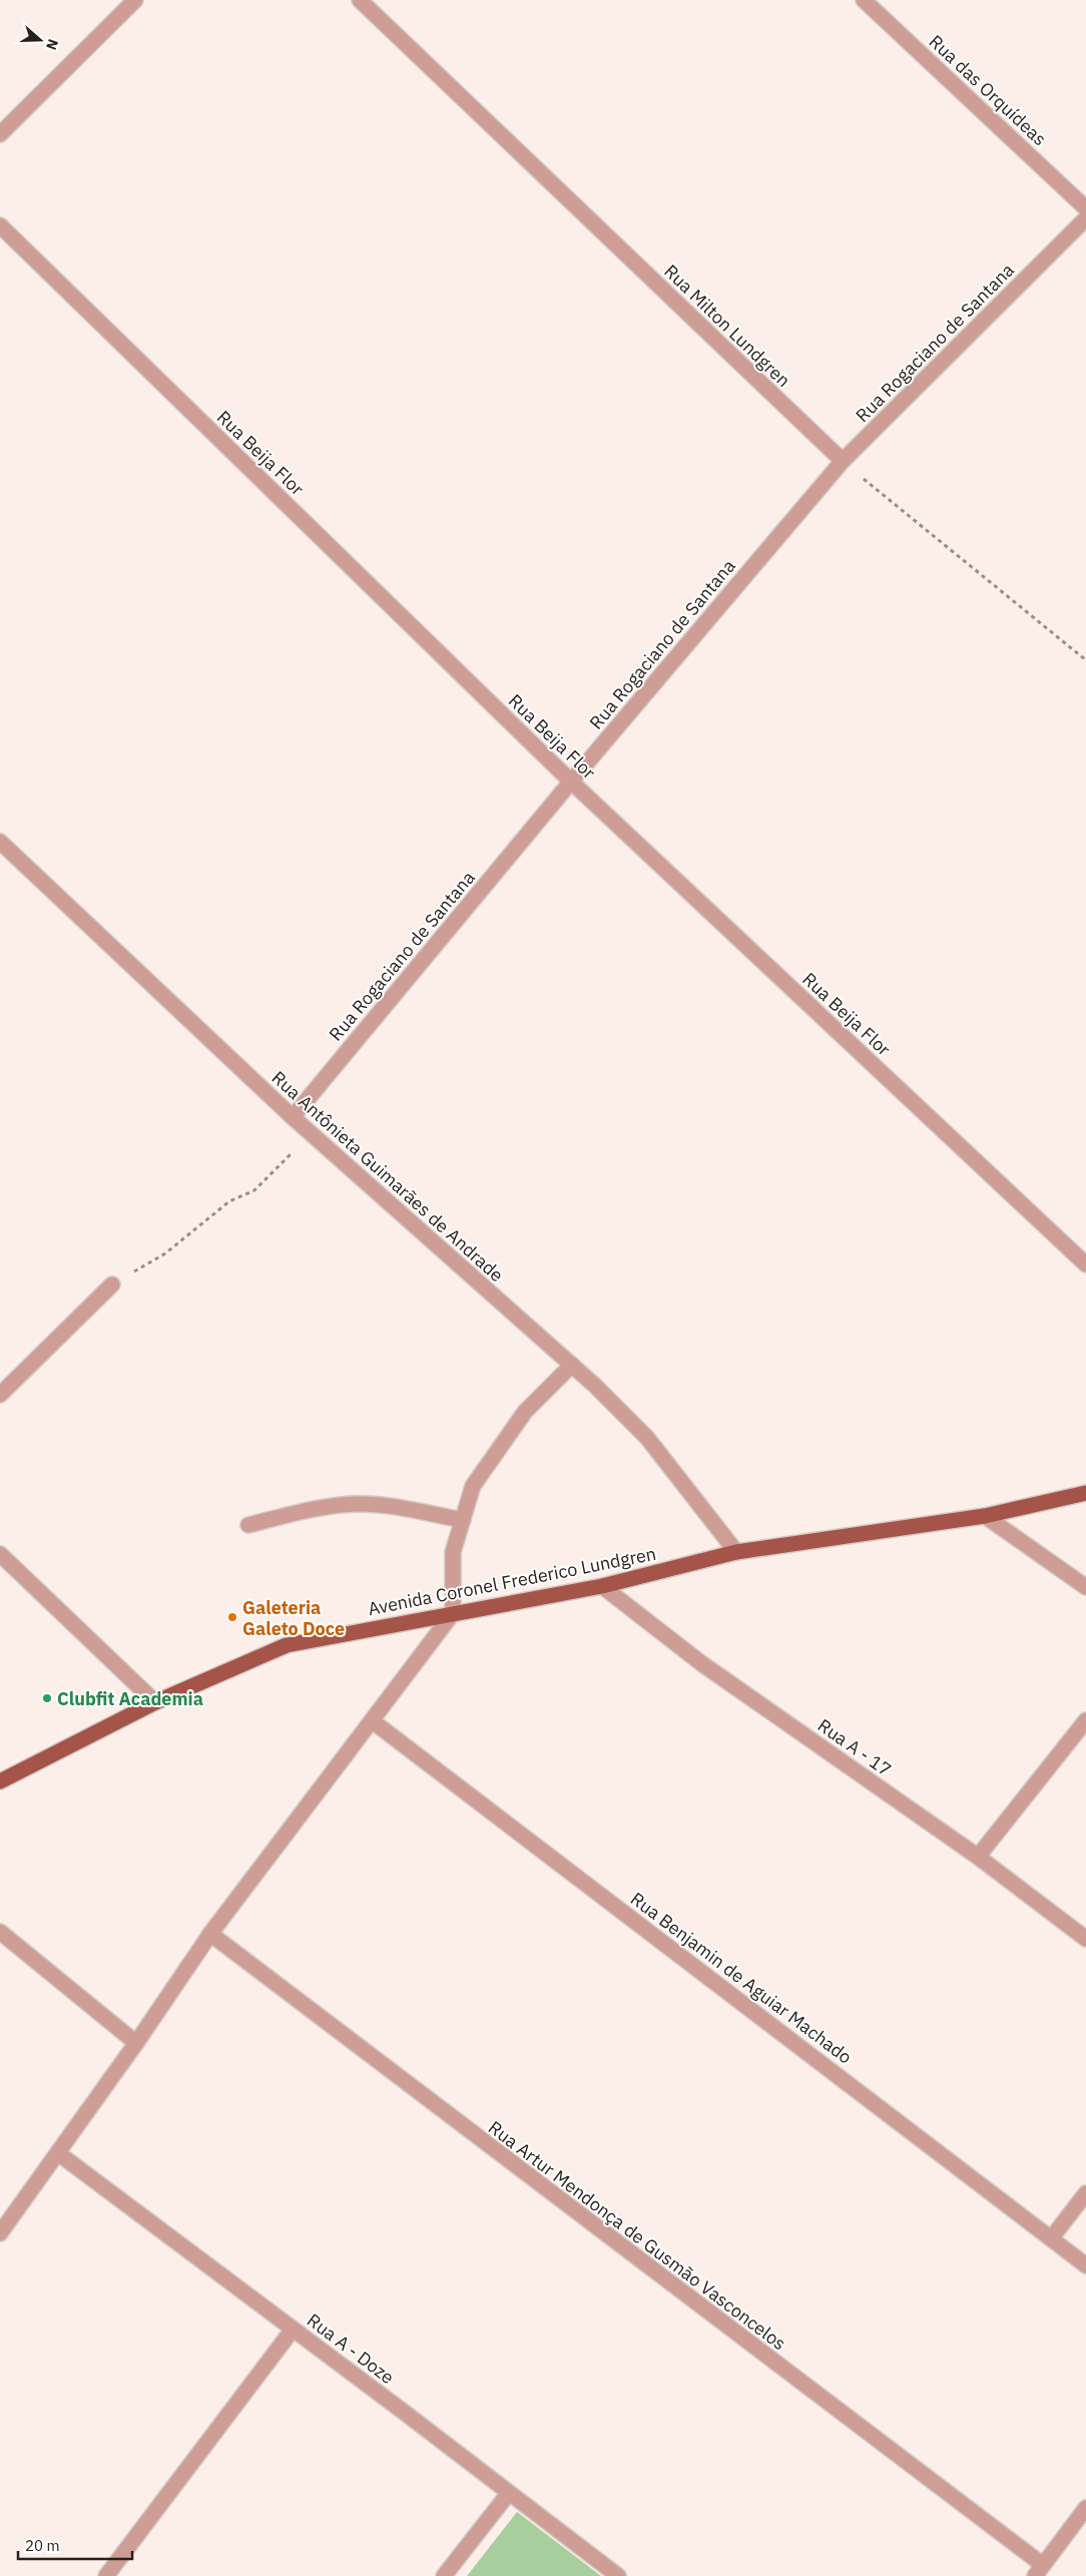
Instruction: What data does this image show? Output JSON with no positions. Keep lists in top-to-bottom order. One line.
{"streets":{"main road":["Avenida Coronel Frederico Lundgren"],"street":["Rua das Orquídeas","Rua Milton Lundgren","Rua Rogaciano de Santana","Rua Beija Flor","Rua Antônieta Guimarães de Andrade","Rua A - 17","Rua Benjamin de Aguiar Machado","Rua Artur Mendonça de Gusmão Vasconcelos","Rua A - Doze"]},"crossings":[["Rua Milton Lundgren","Rua Rogaciano de Santana"],["Rua Rogaciano de Santana","Rua Beija Flor"],["Rua Rogaciano de Santana","Rua Antônieta Guimarães de Andrade"],["Rua Antônieta Guimarães de Andrade","Avenida Coronel Frederico Lundgren"],["Avenida Coronel Frederico Lundgren","Rua A - 17"]],"places":["Galeteria Galeto Doce","Clubfit Academia"],"scale_bar":"20 m","north":"right"}
